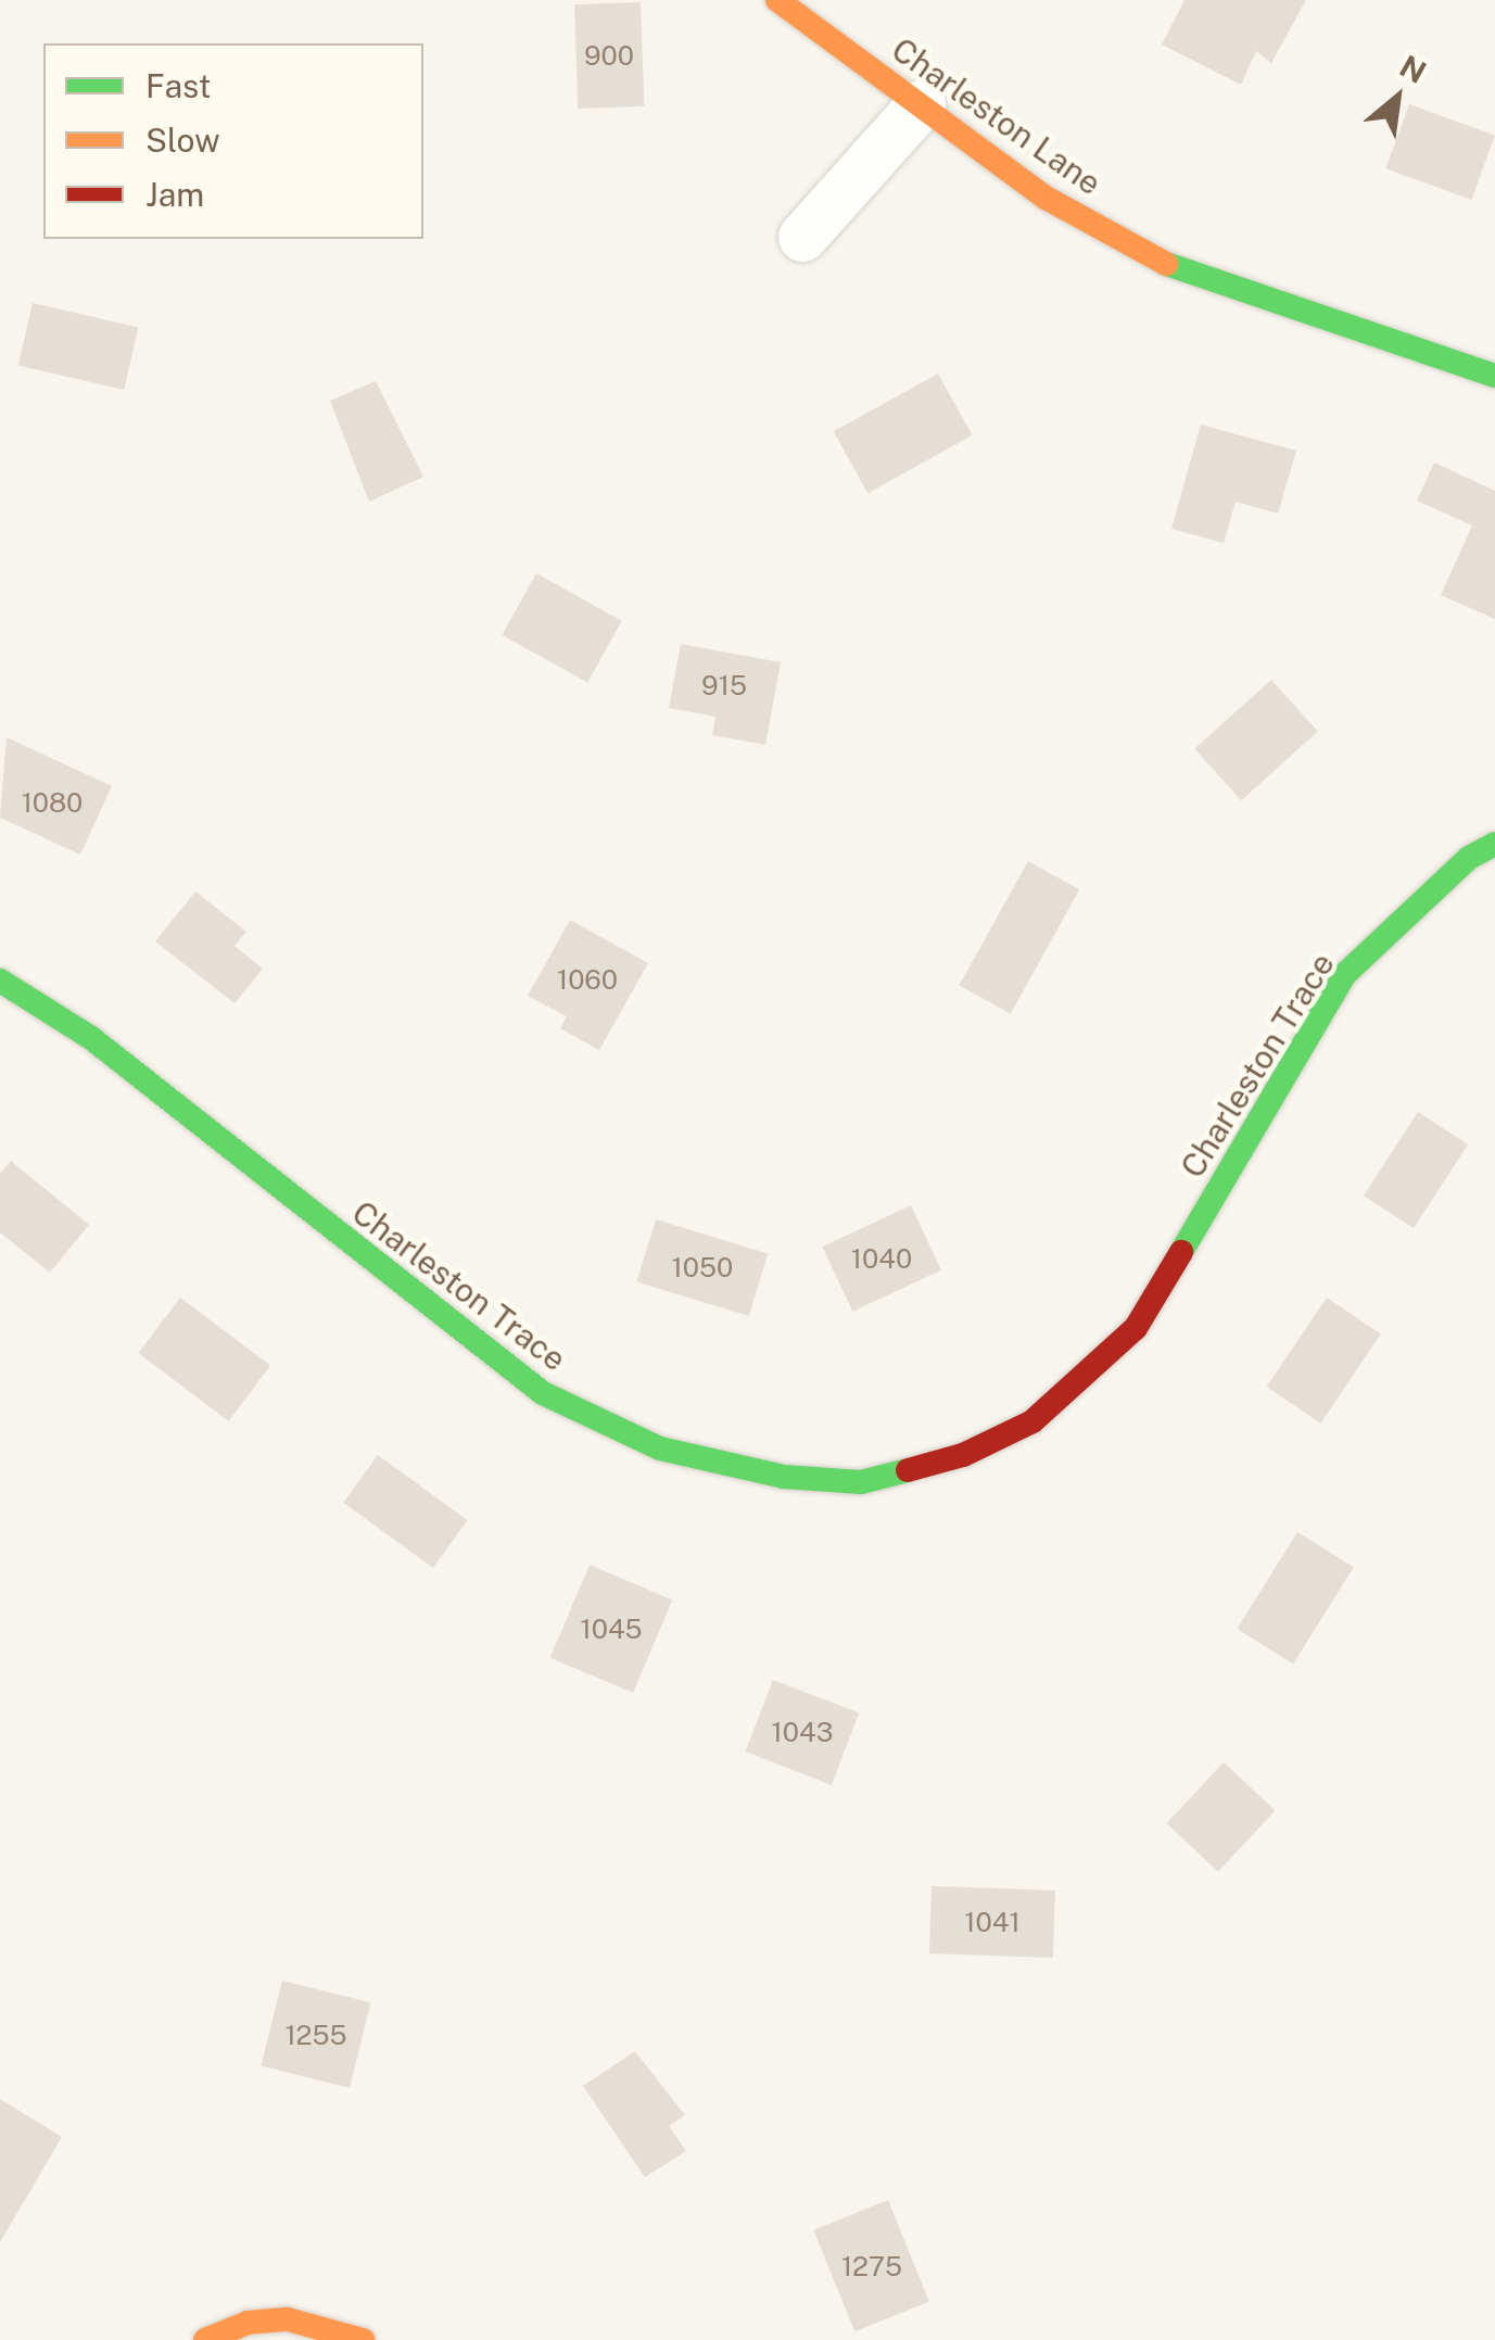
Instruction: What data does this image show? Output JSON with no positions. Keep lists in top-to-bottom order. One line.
{"streets":{"street":["Charleston Lane","Charleston Trace"]},"house_numbers":["900","915","1080","1060","1040","1050","1045","1043","1041","1255","1275"],"legend":["Fast","Slow","Jam"],"north":"top right"}
